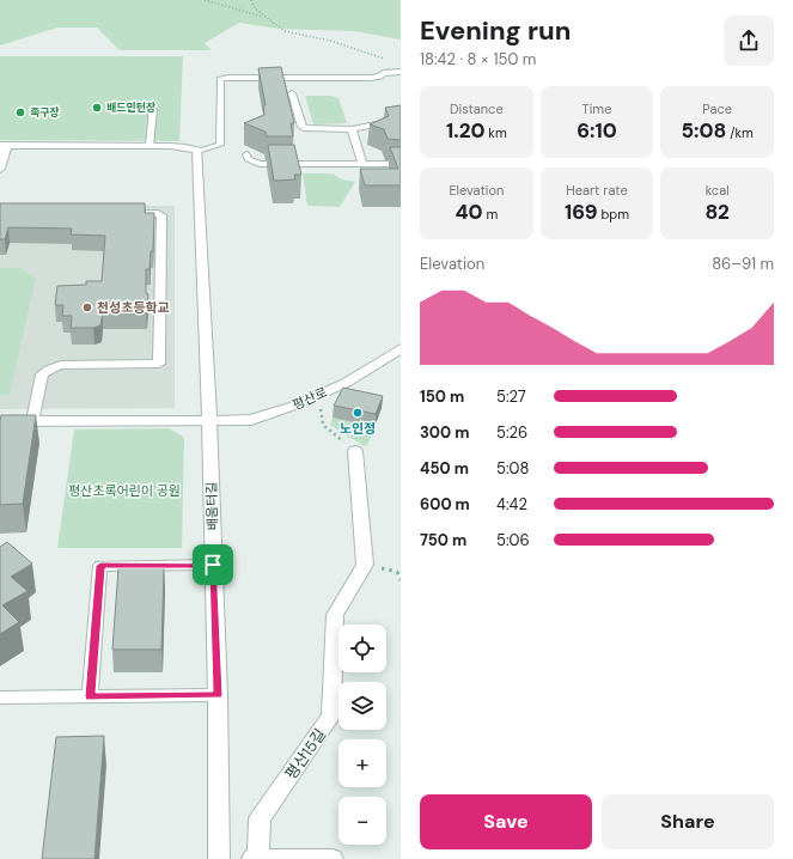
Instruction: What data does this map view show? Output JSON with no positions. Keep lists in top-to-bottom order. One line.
{"streets":{"street":["평산로","배움터길","평산15길"]},"crossings":[["평산로","배움터길"]],"parks":["평산초록어린이 공원"],"places":["배드민턴장","족구장","천성초등학교","노인정"],"page":{"heading":["Evening run","18:42 · 8 × 150 m"],"stats":[["Distance","1.20 km"],["Time","6:10"],["Pace","5:08 /km"],["Elevation","40 m"],["Heart rate","169 bpm"],["kcal","82"]],"chart":["Elevation","86–91 m"],"list":[{"name":"150 m","note":"5:27"},{"name":"300 m","note":"5:26"},{"name":"450 m","note":"5:08"},{"name":"600 m","note":"4:42"},{"name":"750 m","note":"5:06"}],"map_buttons":["+","−"],"buttons":["Save","Share"]}}
